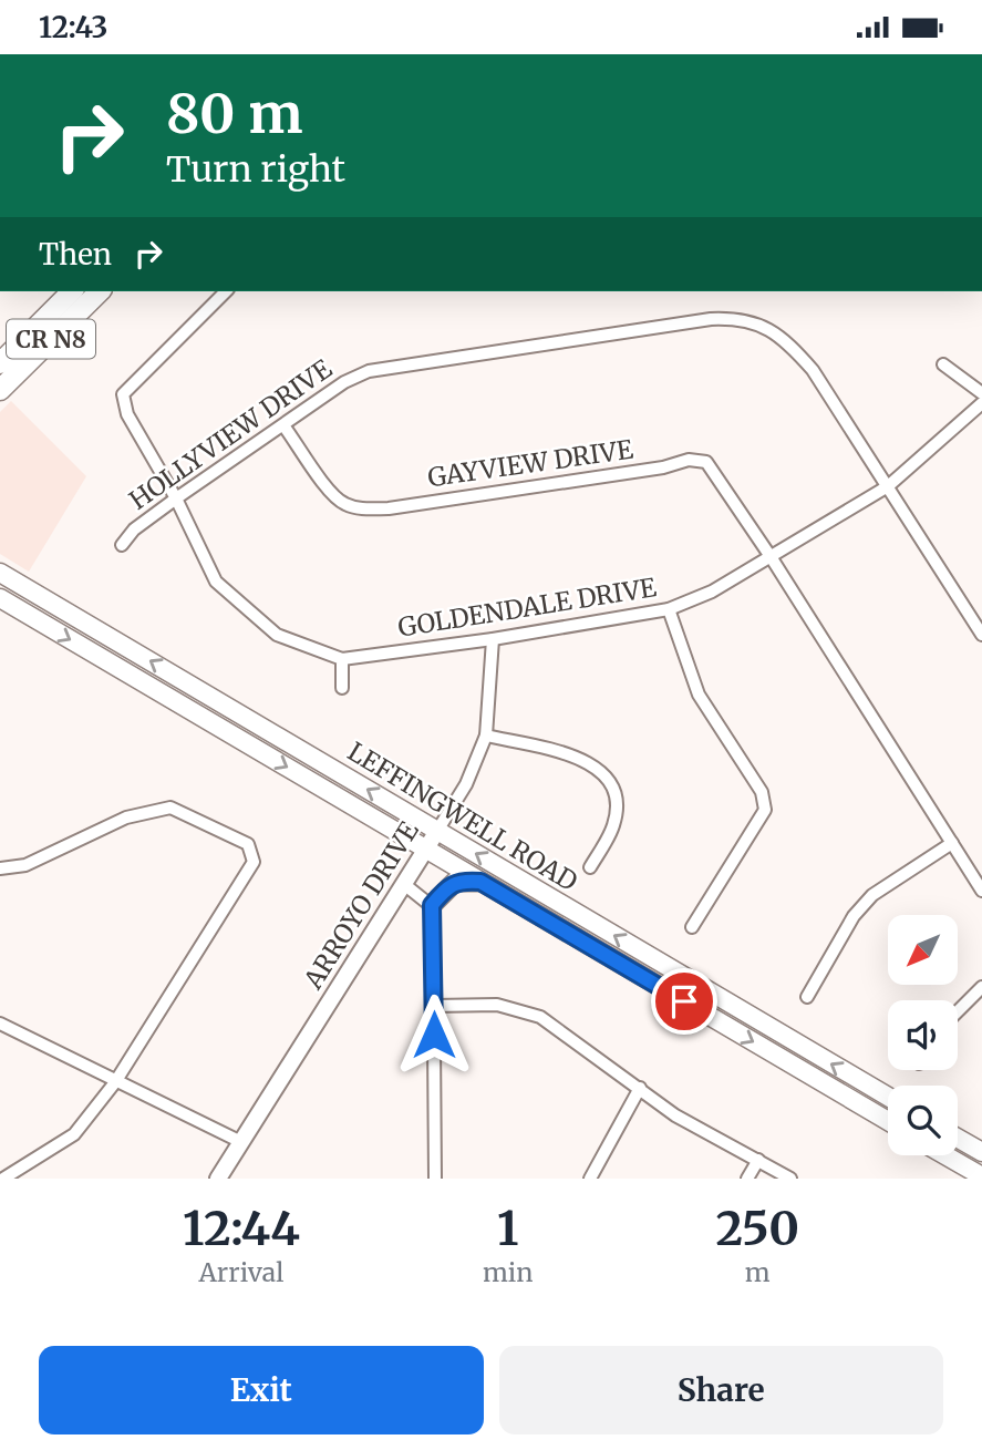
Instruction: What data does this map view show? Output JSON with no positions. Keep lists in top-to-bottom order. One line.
{"streets":{"main road":["CR N8","LEFFINGWELL ROAD"],"street":["HOLLYVIEW DRIVE","GAYVIEW DRIVE","GOLDENDALE DRIVE","ARROYO DRIVE"]},"crossings":[["HOLLYVIEW DRIVE","GAYVIEW DRIVE"],["HOLLYVIEW DRIVE","GOLDENDALE DRIVE"],["GAYVIEW DRIVE","GOLDENDALE DRIVE"],["GOLDENDALE DRIVE","ARROYO DRIVE"],["LEFFINGWELL ROAD","ARROYO DRIVE"]],"north":"bottom left","page":{"status":"12:43","turn":["80 m","Turn right"],"then":"Then","eta":["12:44","Arrival","1","min","250","m"],"buttons":["Exit","Share"]}}
